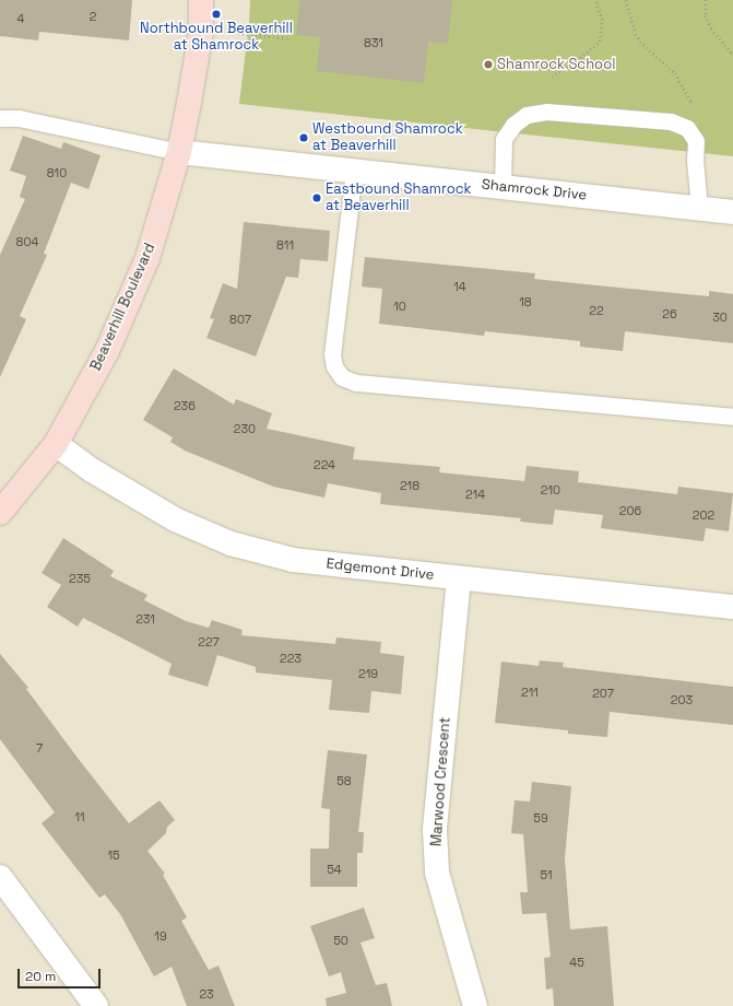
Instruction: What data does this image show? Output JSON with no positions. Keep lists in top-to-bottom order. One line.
{"streets":{"street":["Shamrock Drive","Beaverhill Boulevard","Edgemont Drive","Marwood Crescent"]},"crossings":[["Shamrock Drive","Beaverhill Boulevard"],["Beaverhill Boulevard","Edgemont Drive"],["Edgemont Drive","Marwood Crescent"]],"places":["Northbound Beaverhill at Shamrock","Shamrock School","Westbound Shamrock at Beaverhill","Eastbound Shamrock at Beaverhill"],"house_numbers":["2","4","831","810","804","811","14","18","10","22","26","30","807","236","230","224","218","210","214","206","202","235","231","227","223","219","211","207","203","7","58","11","59","15","54","51","19","50","45","23"],"scale_bar":"20 m"}
